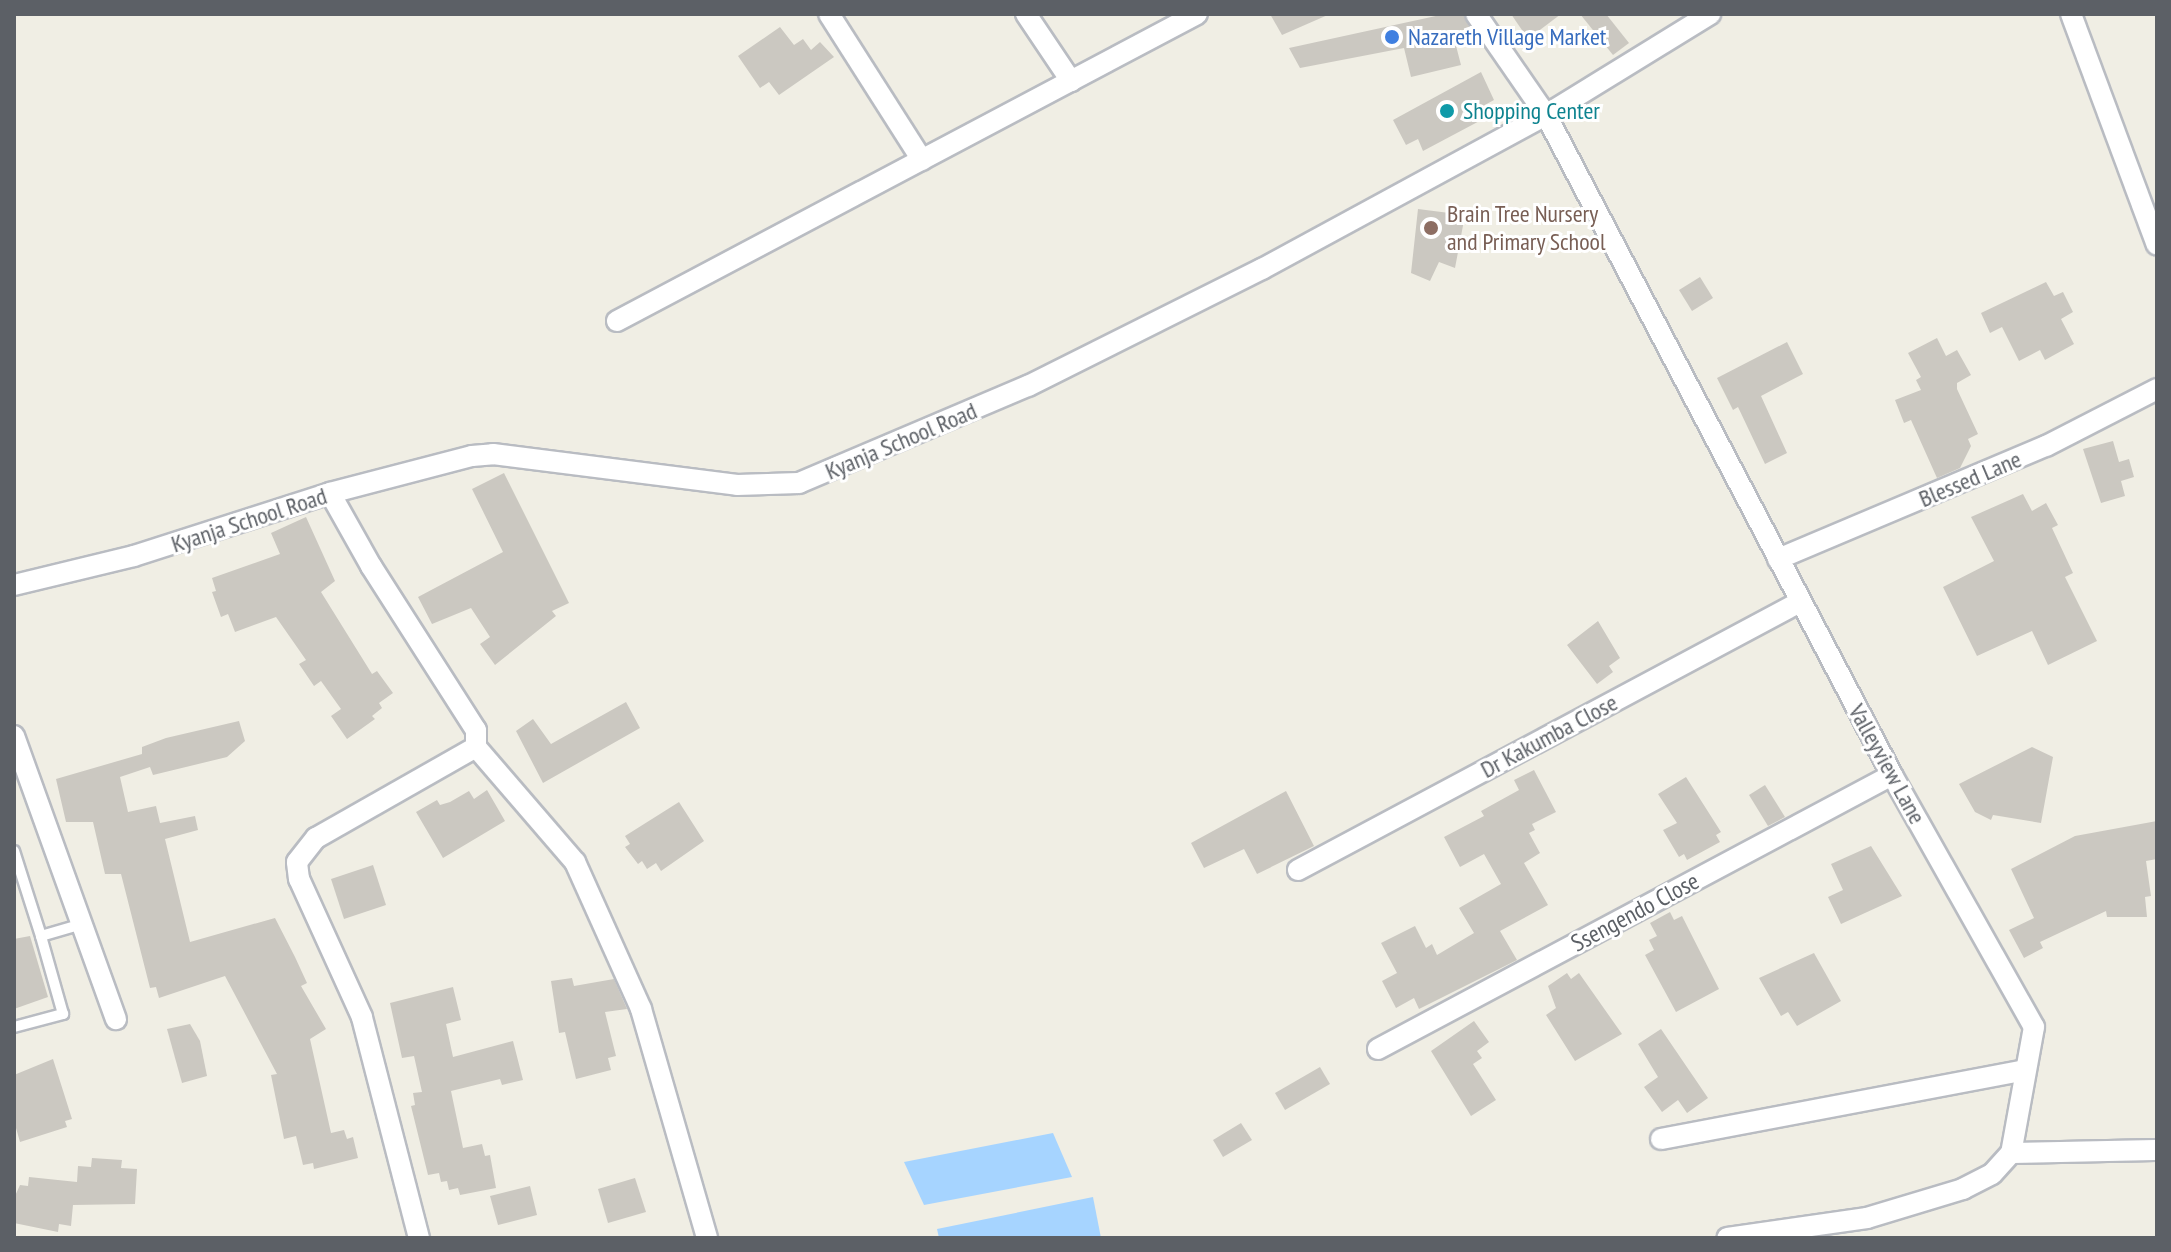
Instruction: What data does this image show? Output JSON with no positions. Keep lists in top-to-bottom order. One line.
{"streets":{"street":["Kyanja School Road","Blessed Lane","Dr Kakumba Close","Valleyview Lane","Ssengendo Close"]},"crossings":[["Kyanja School Road","Valleyview Lane"],["Blessed Lane","Valleyview Lane"],["Dr Kakumba Close","Valleyview Lane"],["Valleyview Lane","Ssengendo Close"]],"places":["Nazareth Village Market","Shopping Center","Brain Tree Nursery and Primary School"]}
